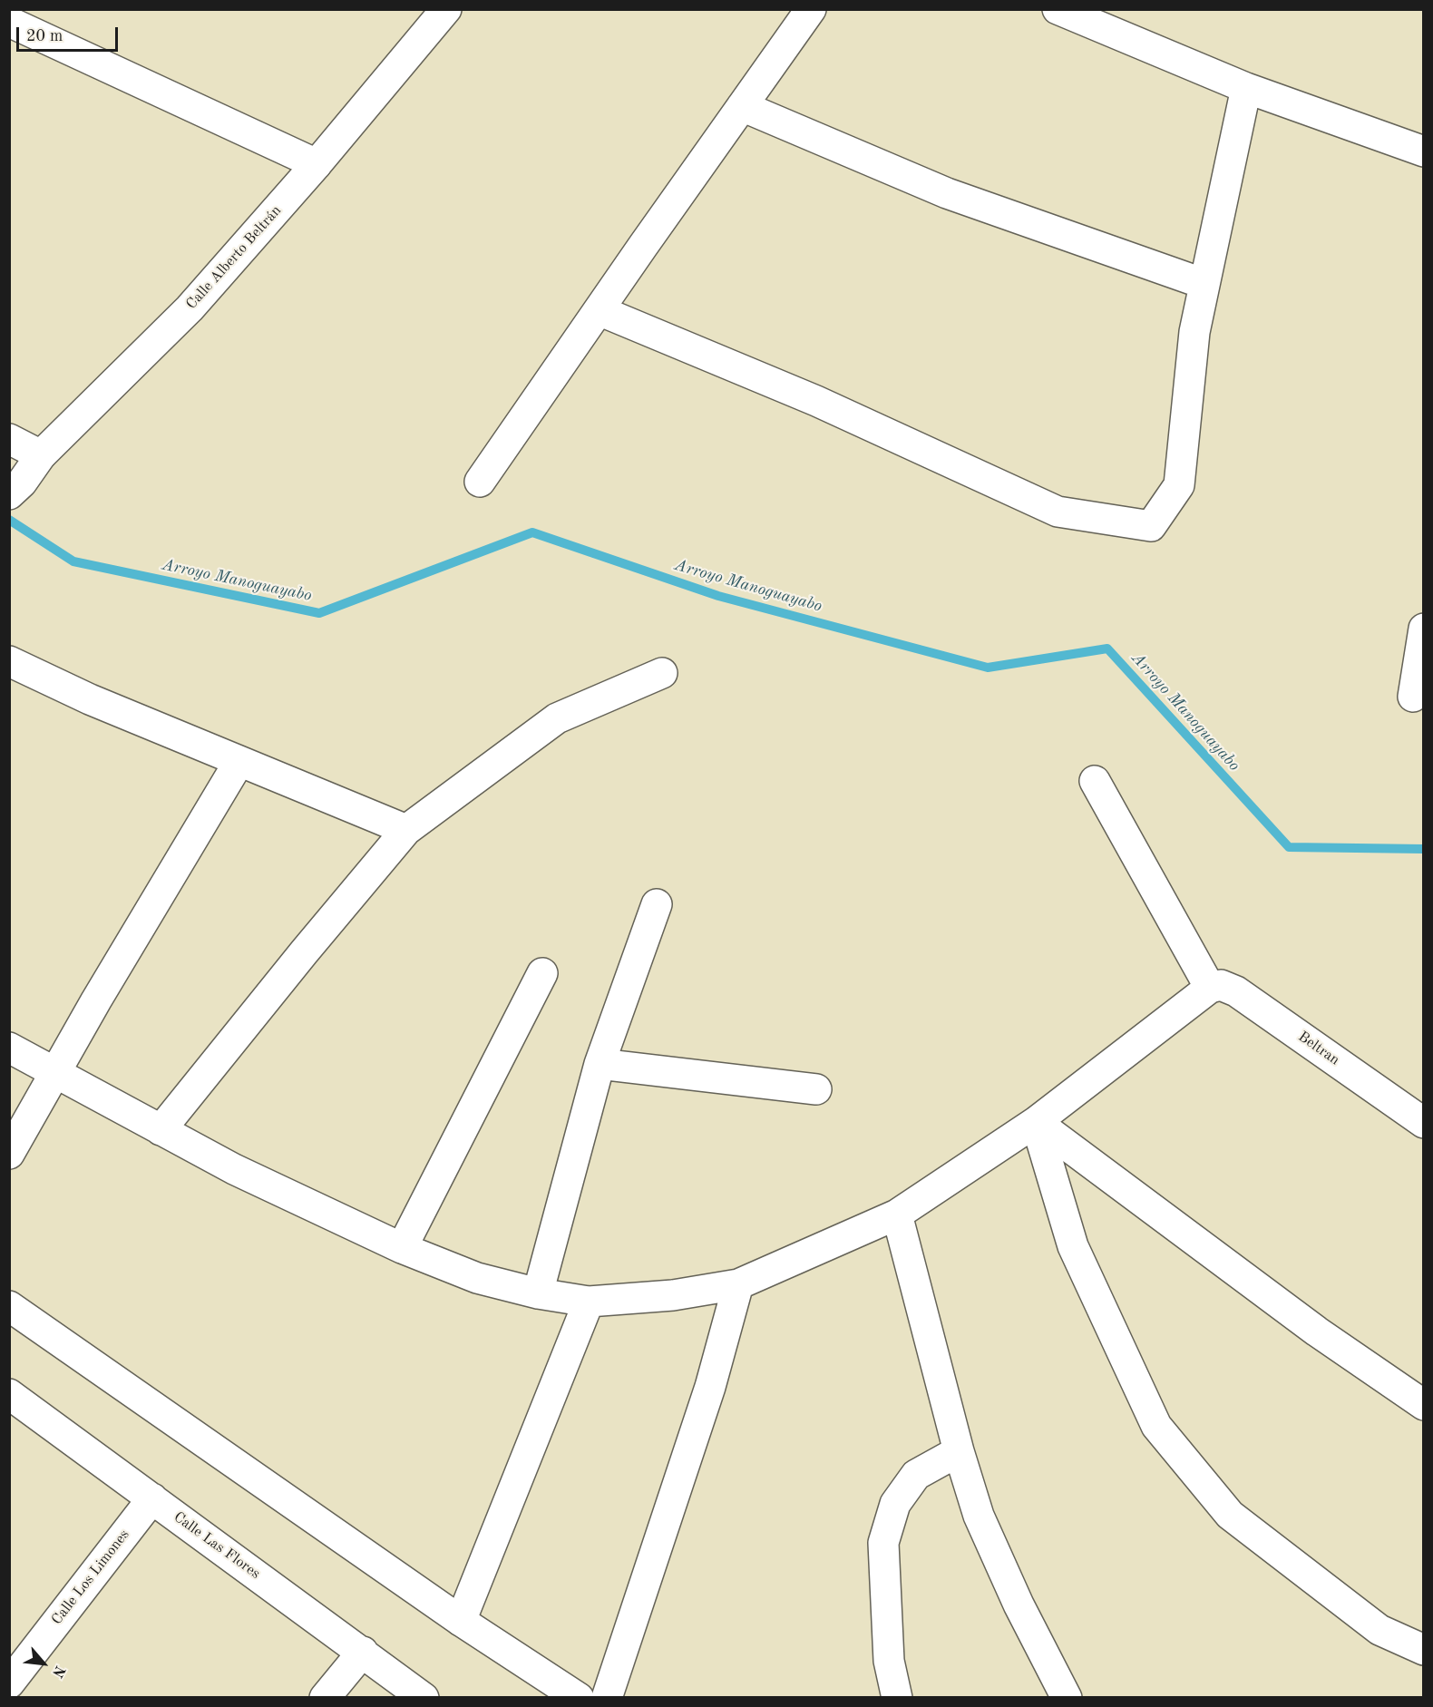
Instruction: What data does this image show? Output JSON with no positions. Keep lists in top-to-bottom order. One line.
{"streets":{"street":["Calle Alberto Beltrán","Beltran","Calle Las Flores","Calle Los Limones"]},"crossings":[["Calle Las Flores","Calle Los Limones"]],"water":["Arroyo Manoguayabo"],"scale_bar":"20 m","north":"bottom right"}
